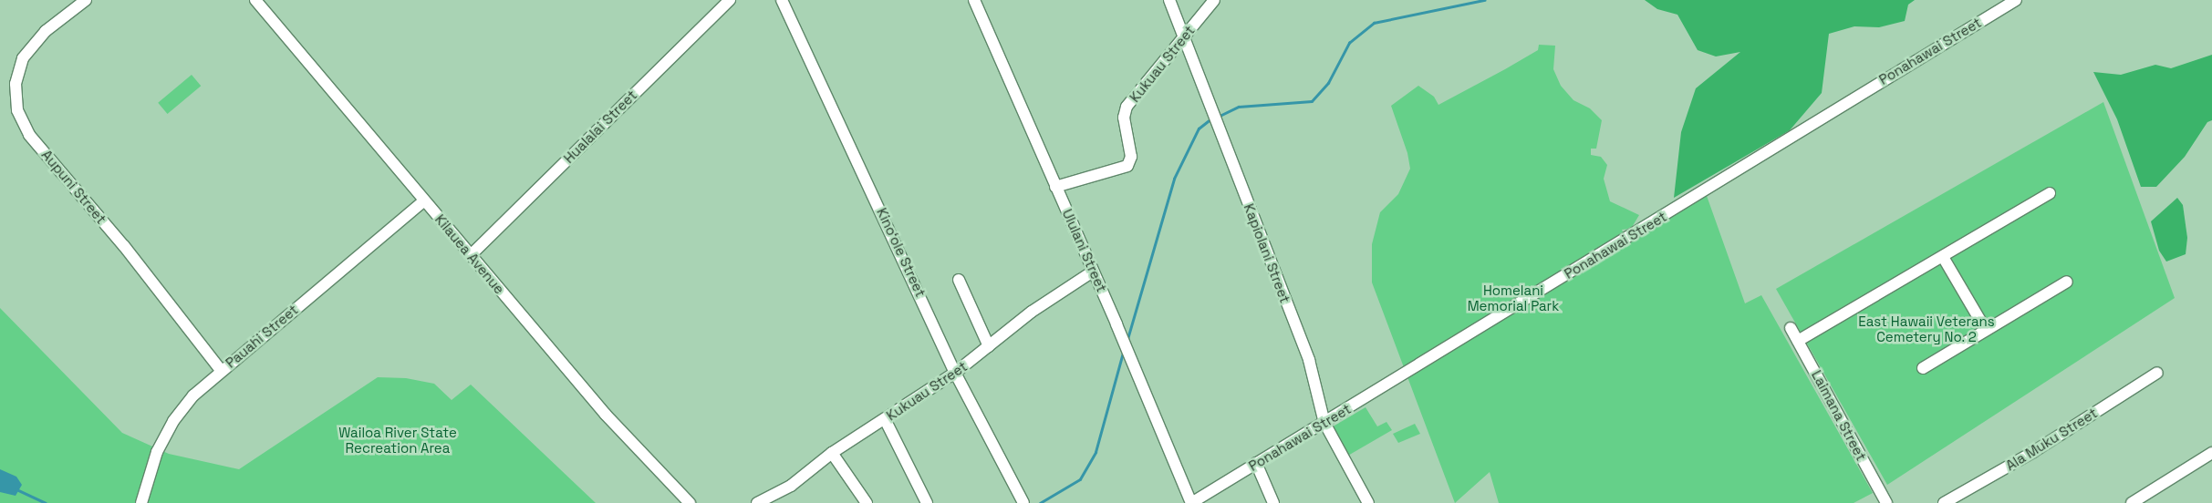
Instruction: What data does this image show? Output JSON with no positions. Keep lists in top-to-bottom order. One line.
{"streets":{"street":["Ponahawai Street","Kukuau Street","Hualalai Street","Aupuni Street","Ululani Street","Kinoʻole Street","Kapiolani Street","Kilauea Avenue","Pauahi Street","Laimana Street","Ala Muku Street"]},"crossings":[["Ponahawai Street","Ululani Street"],["Ponahawai Street","Kapiolani Street"],["Kukuau Street","Ululani Street"],["Kukuau Street","Kinoʻole Street"],["Kukuau Street","Kapiolani Street"],["Hualalai Street","Kilauea Avenue"],["Aupuni Street","Pauahi Street"],["Kilauea Avenue","Pauahi Street"]],"parks":["Homelani Memorial Park","East Hawaii Veterans Cemetery No. 2","Wailoa River State Recreation Area"]}
